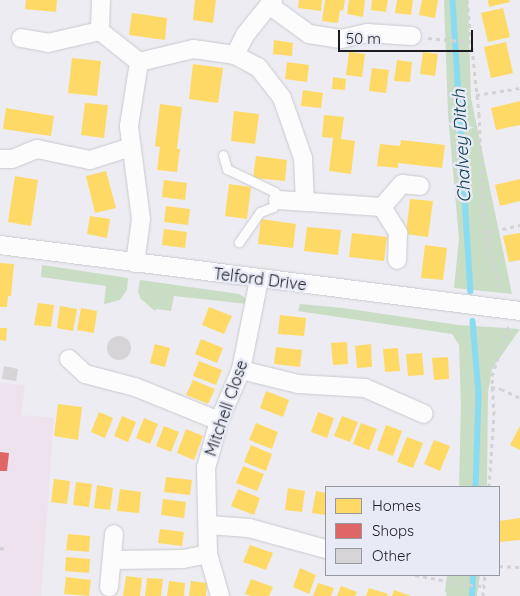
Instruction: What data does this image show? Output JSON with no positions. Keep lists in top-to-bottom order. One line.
{"streets":{"street":["Telford Drive","Mitchell Close"]},"crossings":[["Telford Drive","Mitchell Close"]],"water":["Chalvey Ditch"],"legend":["Homes","Shops","Other"],"scale_bar":"50 m"}
